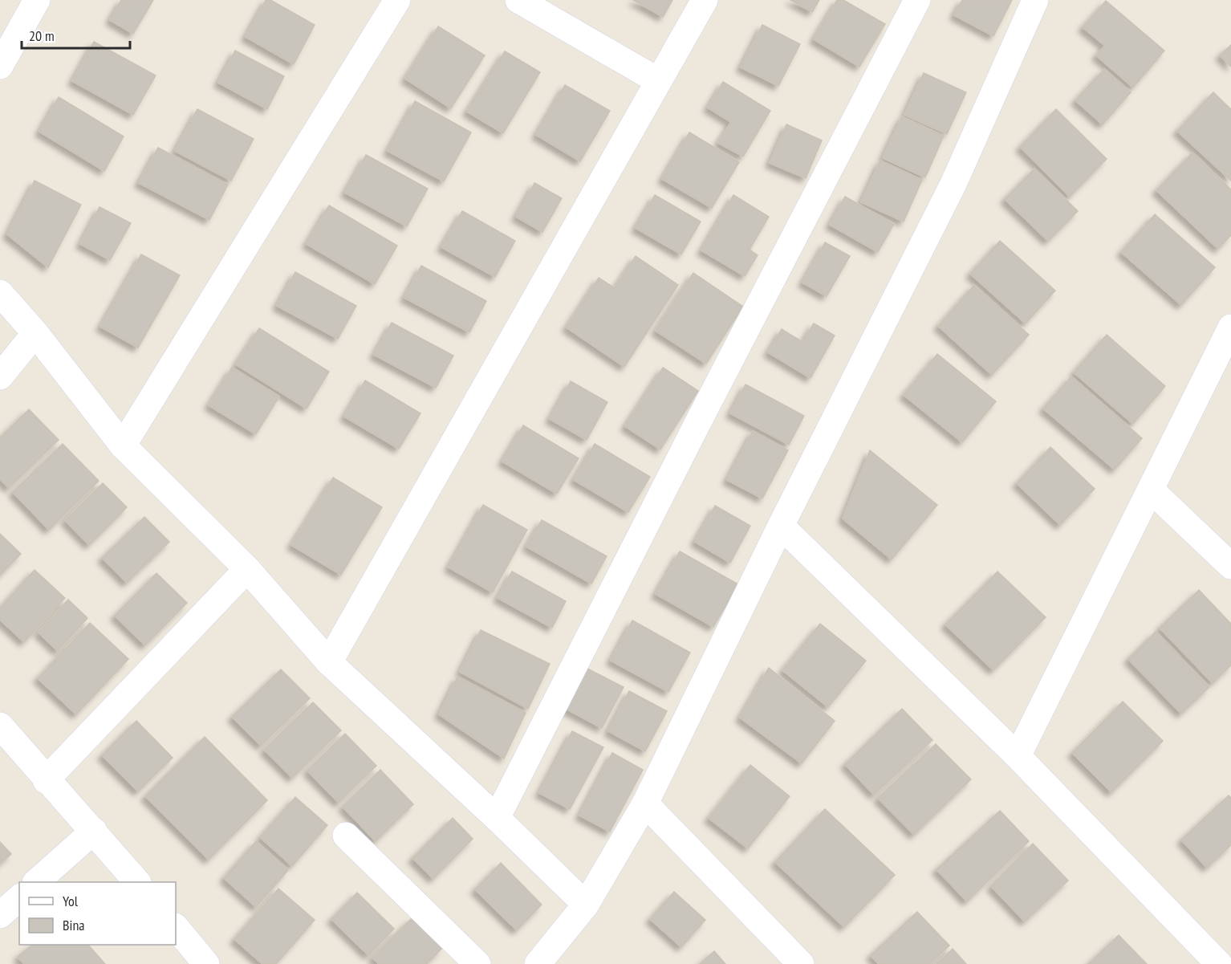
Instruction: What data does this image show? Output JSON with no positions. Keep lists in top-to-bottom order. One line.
{"legend":["Yol","Bina"],"scale_bar":"20 m"}
